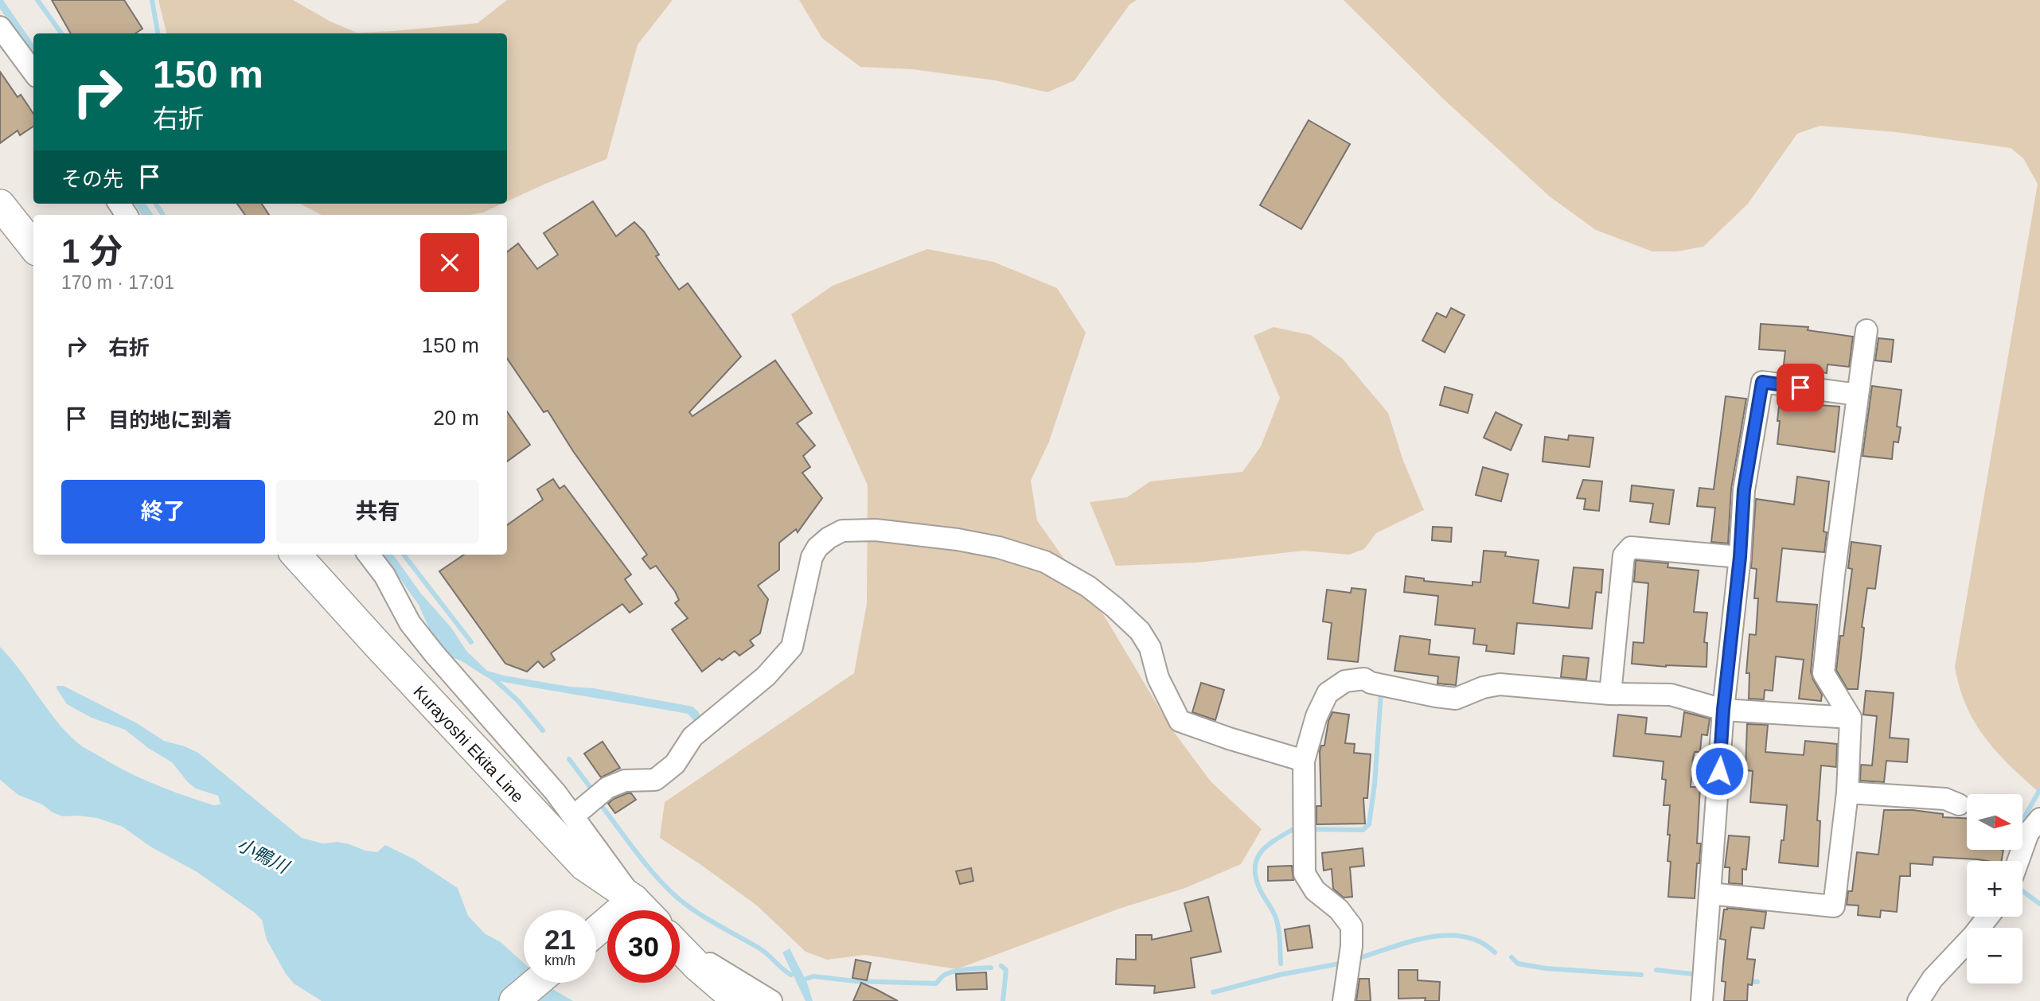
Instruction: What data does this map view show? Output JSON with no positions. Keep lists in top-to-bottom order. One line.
{"streets":{"main road":["Kurayoshi Ekita Line"]},"water":["小鴨川"],"north":"right","page":{"turn":["150 m","右折"],"then":"その先","heading":["1 分","170 m · 17:01"],"list":[{"name":"右折","value":"150 m"},{"name":"目的地に到着","value":"20 m"}],"buttons":["終了","共有"],"map_buttons":["+","−"],"speed":"21 km/h","limit":"30"}}
